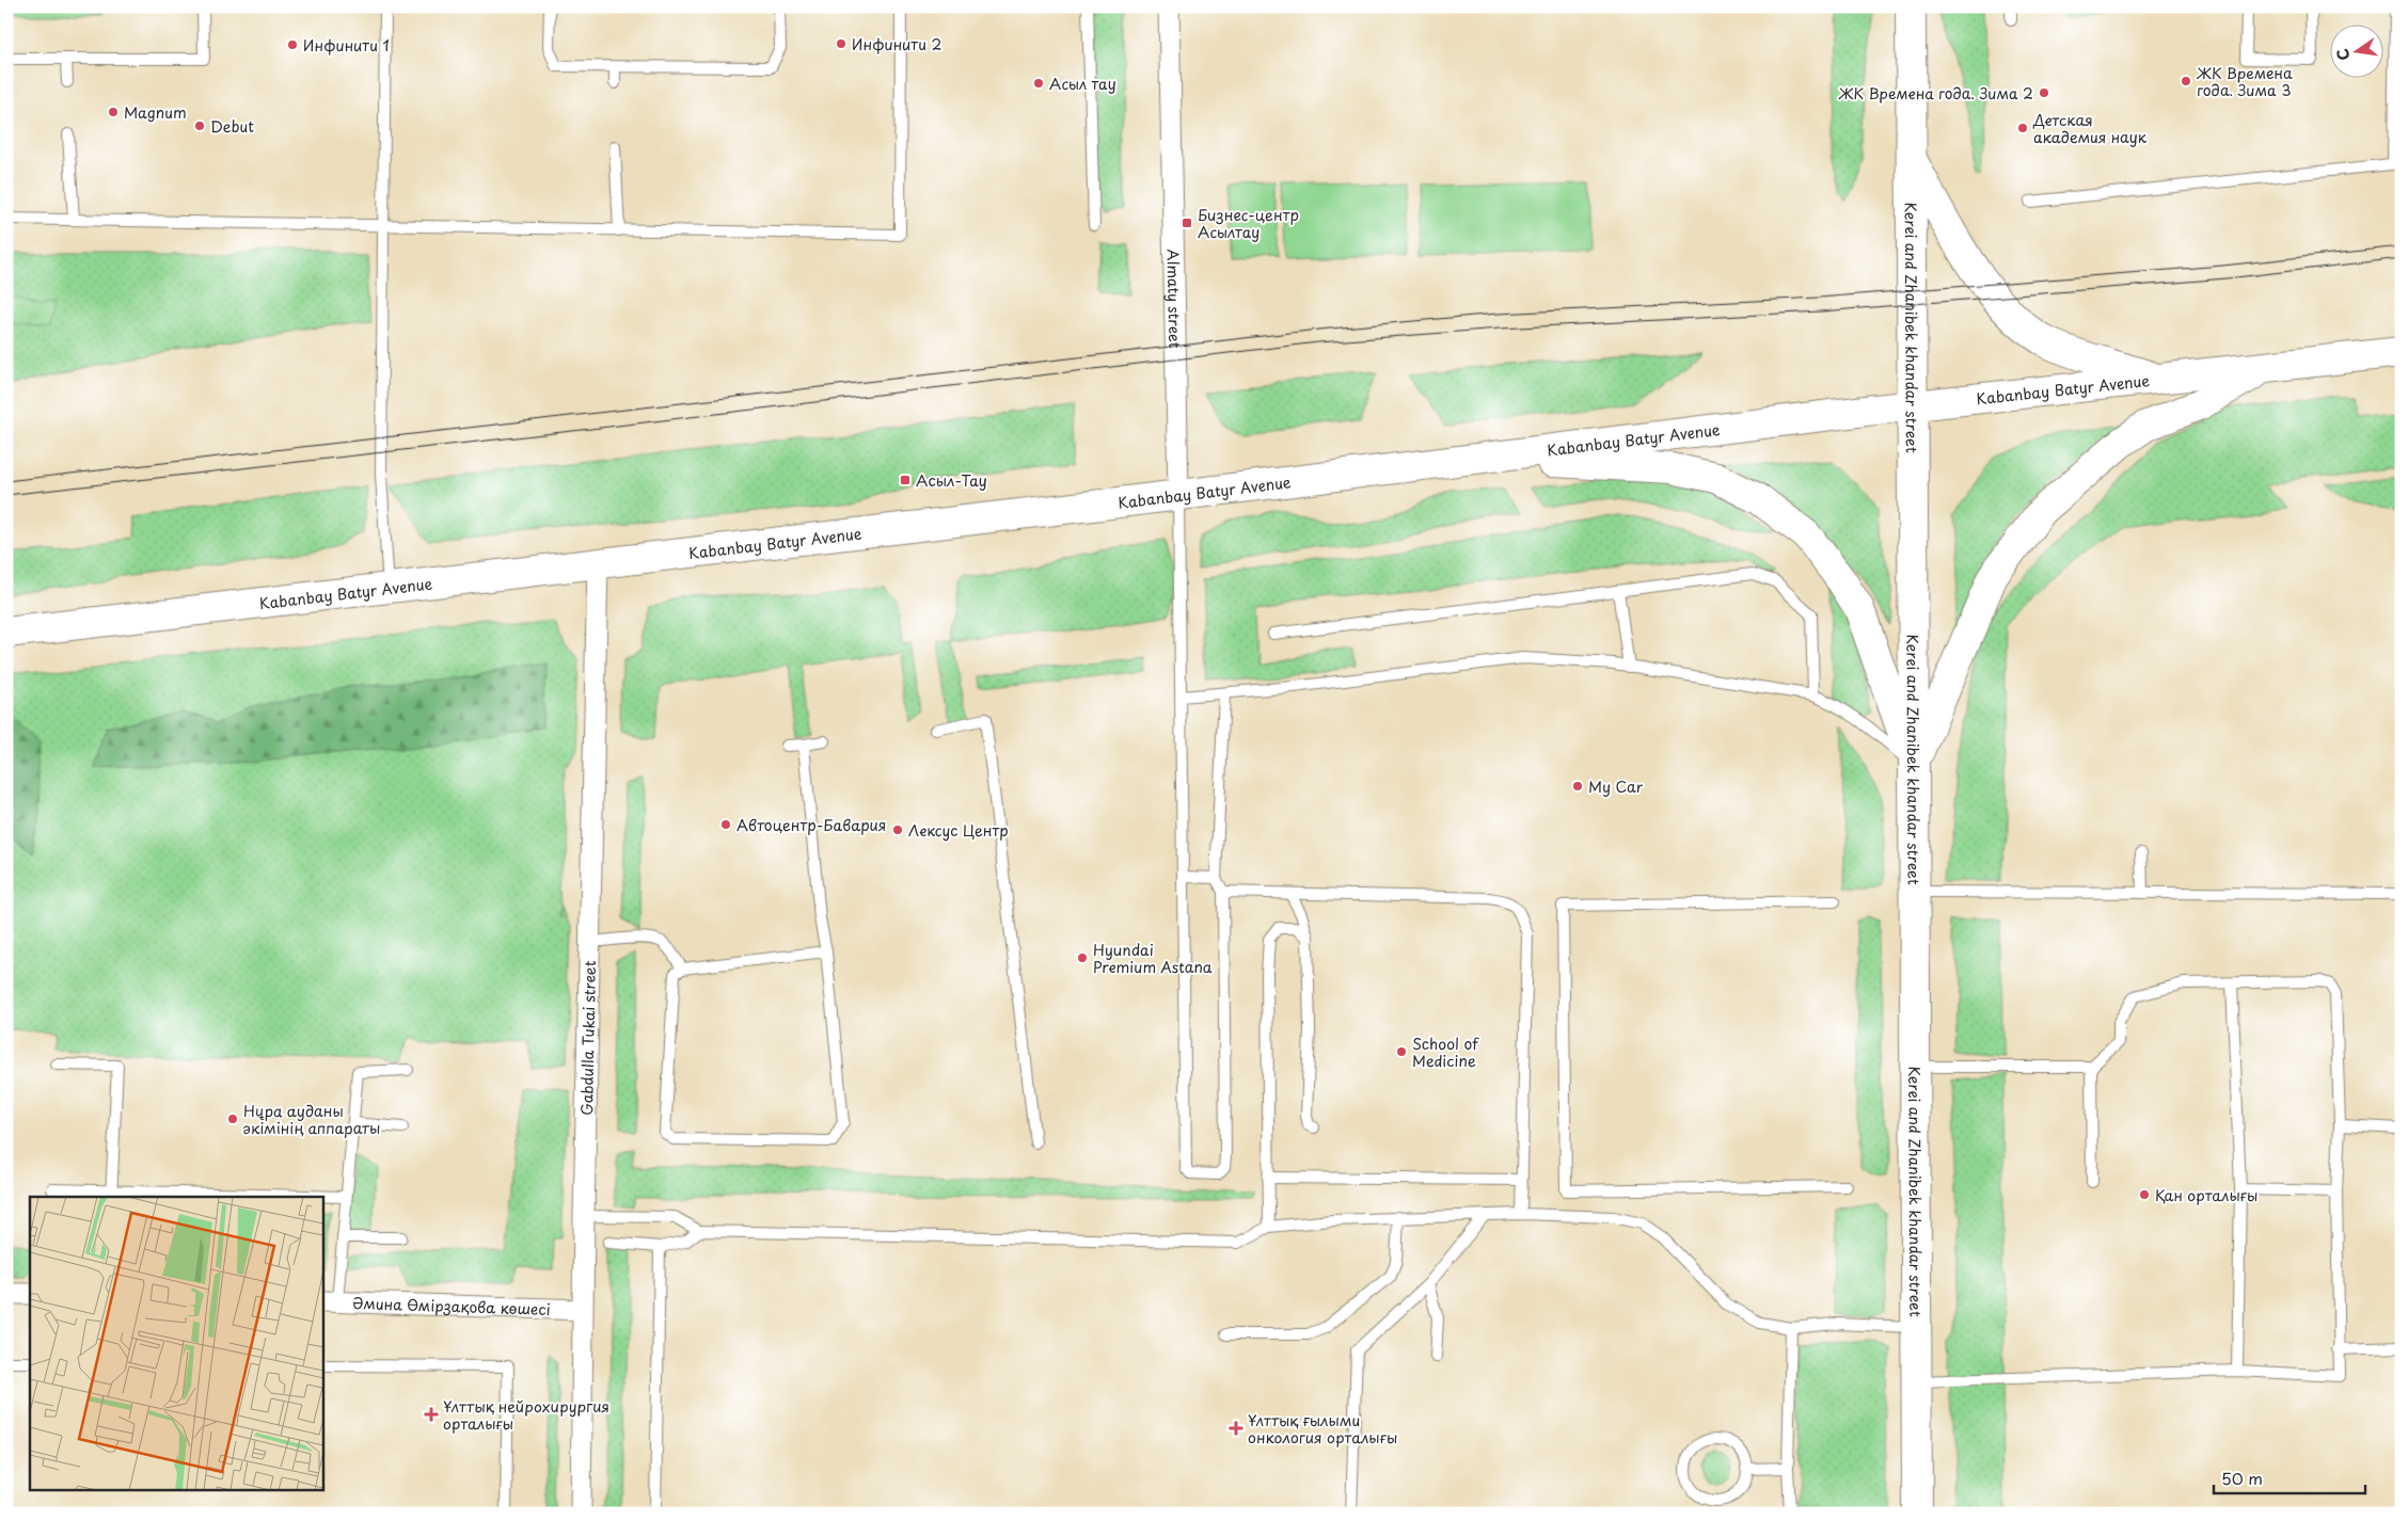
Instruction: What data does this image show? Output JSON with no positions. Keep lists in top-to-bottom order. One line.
{"streets":{"main road":["Kerei and Zhanibek khandar street","Kabanbay Batyr Avenue"],"street":["Almaty street","Gabdulla Tukai street","Әмина Өмірзақова көшесі"]},"crossings":[["Almaty street","Kabanbay Batyr Avenue"],["Kerei and Zhanibek khandar street","Kabanbay Batyr Avenue"],["Kabanbay Batyr Avenue","Gabdulla Tukai street"],["Gabdulla Tukai street","Әмина Өмірзақова көшесі"]],"places":{"other":["Инфинити 2","Инфинити 1","ЖК Времена года. Зима 3","Асыл тау","ЖК Времена года. Зима 2","Magnum","Debut","Детская академия наук","My Car","Автоцентр-Бавария","Лексус Центр","Hyundai Premium Astana","School of Medicine","Нұра ауданы әкімінің аппараты","Қан орталығы"],"transit":["Бизнес-центр Асылтау","Асыл-Тау"],"health":["Ұлттық нейрохирургия орталығы","Ұлттық ғылыми онкология орталығы"]},"scale_bar":"50 m","north":"left"}
